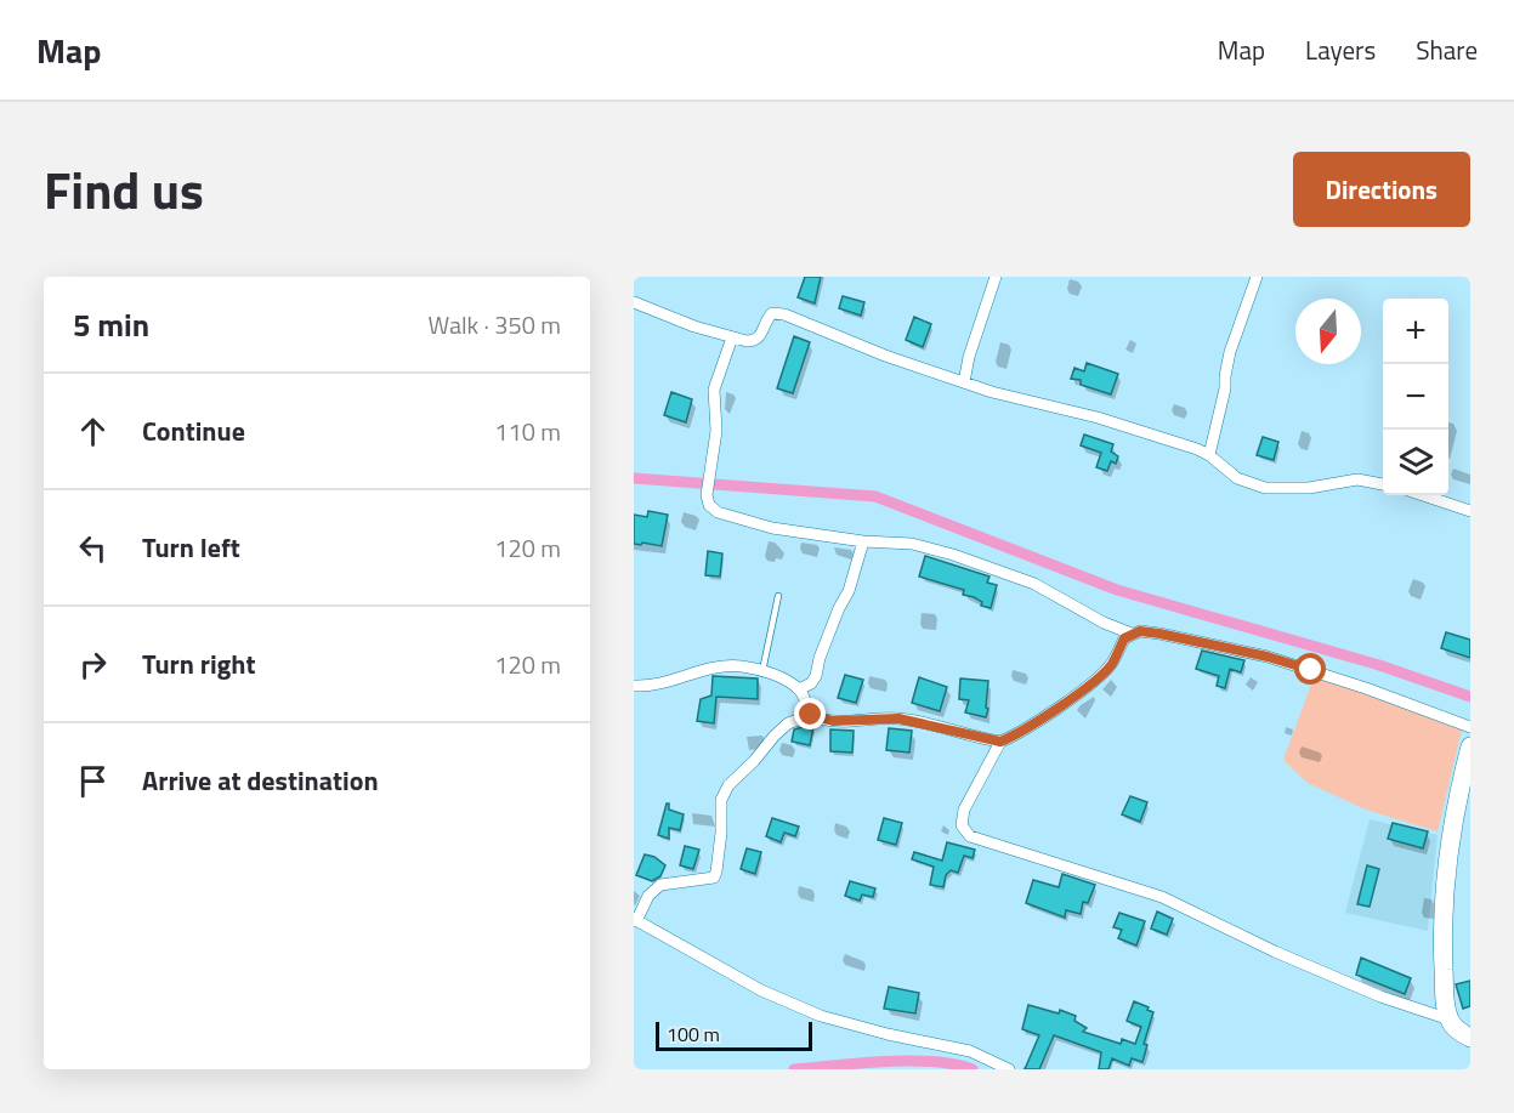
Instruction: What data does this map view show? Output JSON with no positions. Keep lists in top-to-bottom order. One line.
{"scale_bar":"100 m","north":"bottom","page":{"header":"Map","nav":["Map","Layers","Share"],"title":"Find us","buttons":"Directions","heading":["5 min","Walk · 350 m"],"map_buttons":["+","−"],"list":[["Continue","110 m"],["Turn left","120 m"],["Turn right","120 m"],"Arrive at destination"],"scale":"100 m"}}
